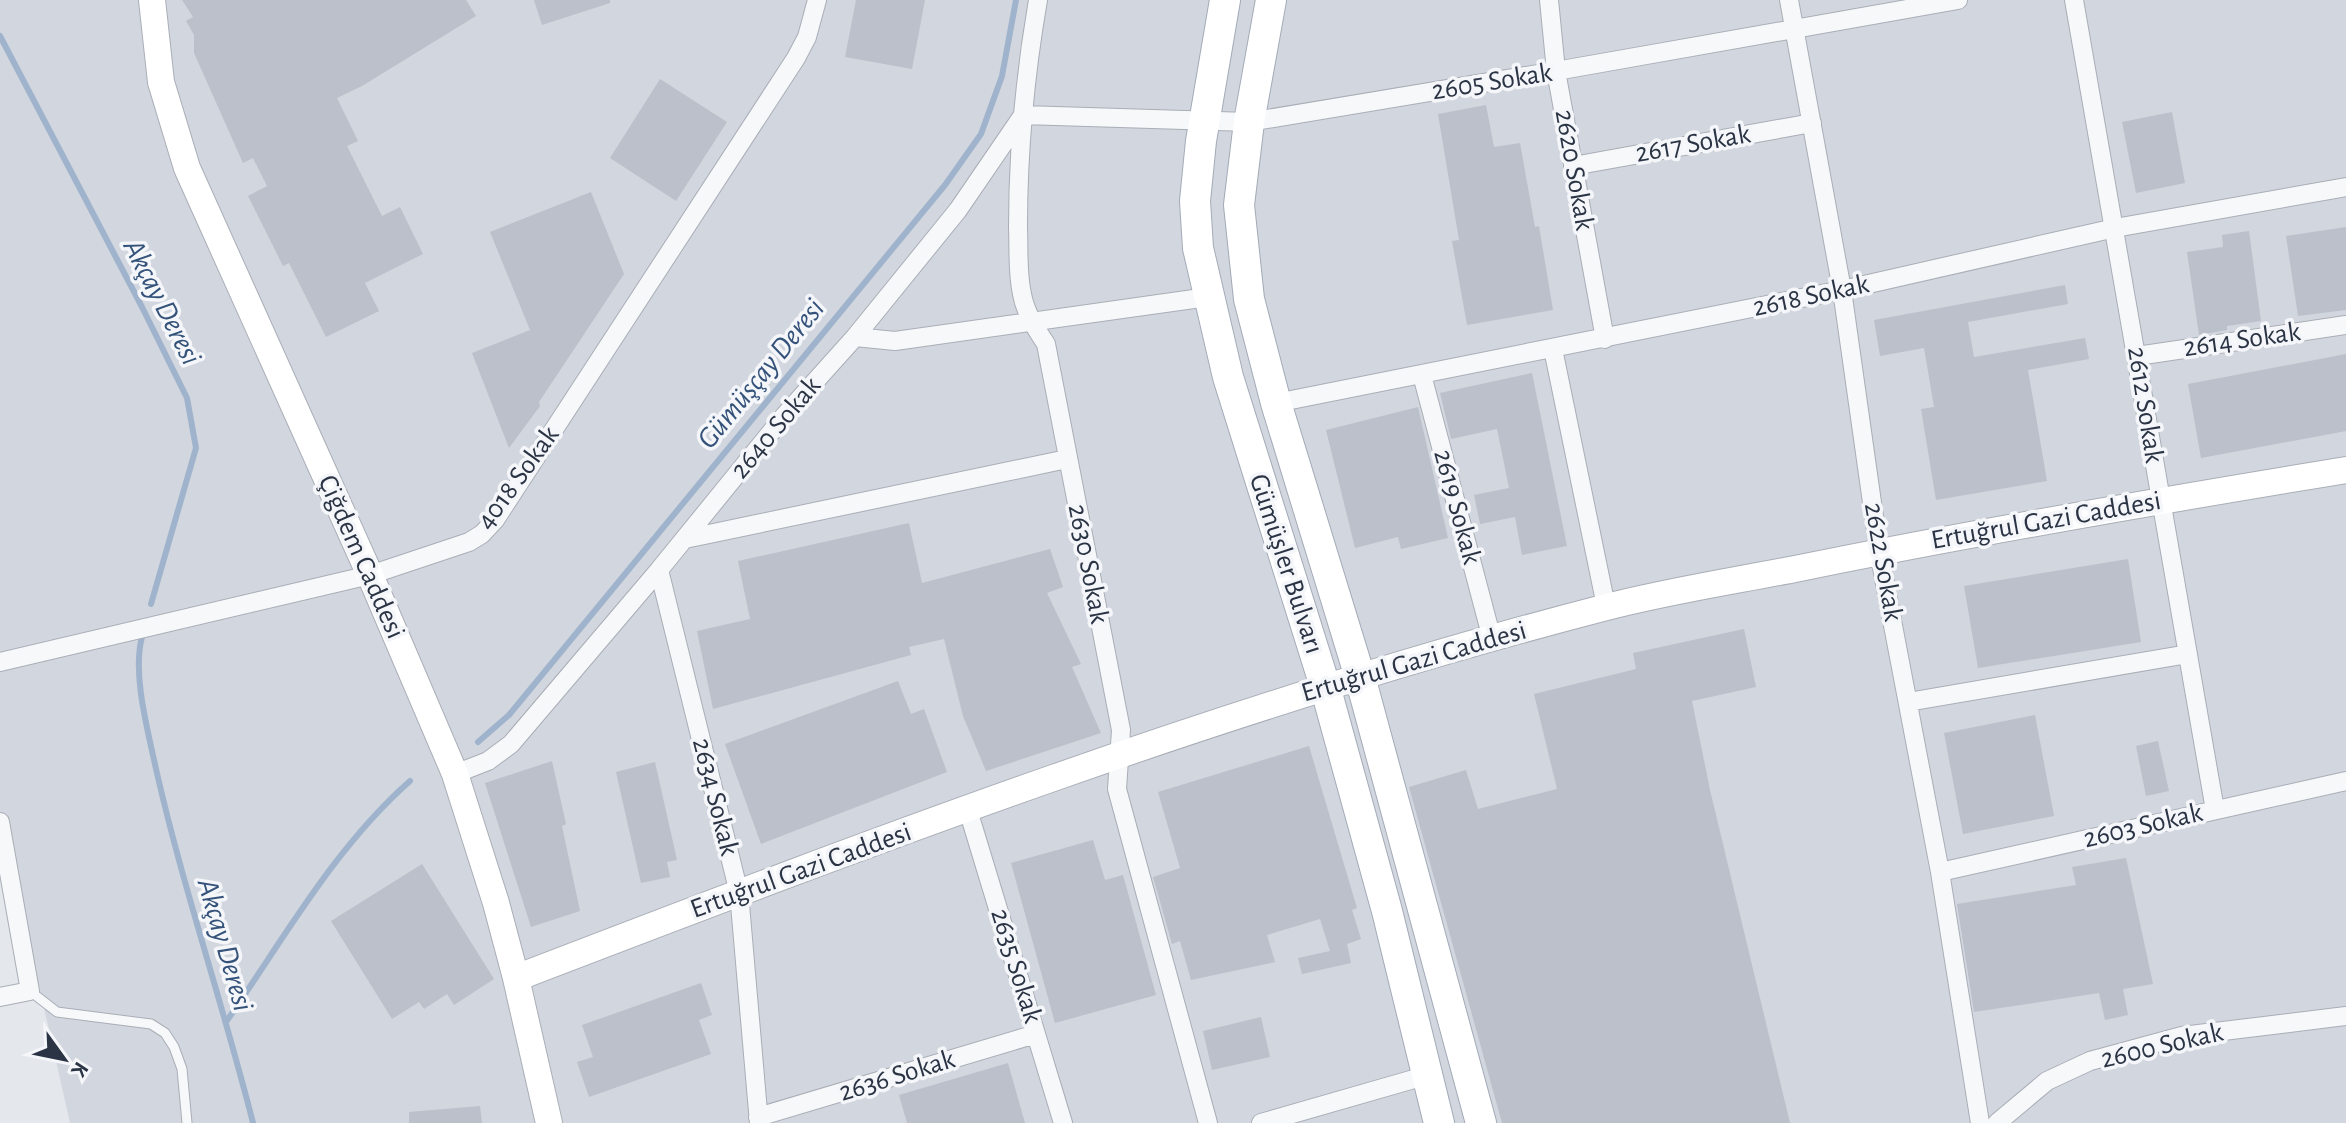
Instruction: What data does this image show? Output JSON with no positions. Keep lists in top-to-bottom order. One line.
{"streets":{"main road":["Ertuğrul Gazi Caddesi","Çiğdem Caddesi","Gümüşler Bulvarı"],"street":["2605 Sokak","2617 Sokak","2620 Sokak","2618 Sokak","2614 Sokak","2612 Sokak","2640 Sokak","4018 Sokak","2619 Sokak","2622 Sokak","2630 Sokak","2634 Sokak","2603 Sokak","2635 Sokak","2600 Sokak","2636 Sokak"]},"crossings":[["2605 Sokak","2620 Sokak"],["2605 Sokak","2640 Sokak"],["2605 Sokak","2622 Sokak"],["2605 Sokak","2630 Sokak"],["2605 Sokak","Gümüşler Bulvarı"],["2617 Sokak","2620 Sokak"],["2617 Sokak","2622 Sokak"],["2620 Sokak","2618 Sokak"],["2618 Sokak","2612 Sokak"],["2618 Sokak","2619 Sokak"],["2618 Sokak","2622 Sokak"],["2618 Sokak","Gümüşler Bulvarı"],["2614 Sokak","2612 Sokak"],["2612 Sokak","Ertuğrul Gazi Caddesi"],["2612 Sokak","2603 Sokak"],["2640 Sokak","Çiğdem Caddesi"],["2640 Sokak","2630 Sokak"],["2640 Sokak","2634 Sokak"],["4018 Sokak","Çiğdem Caddesi"],["2619 Sokak","Ertuğrul Gazi Caddesi"],["Ertuğrul Gazi Caddesi","Çiğdem Caddesi"],["Ertuğrul Gazi Caddesi","2622 Sokak"],["Ertuğrul Gazi Caddesi","2630 Sokak"],["Ertuğrul Gazi Caddesi","Gümüşler Bulvarı"],["Ertuğrul Gazi Caddesi","2634 Sokak"],["Ertuğrul Gazi Caddesi","2635 Sokak"],["2622 Sokak","2603 Sokak"],["2634 Sokak","2636 Sokak"],["2635 Sokak","2636 Sokak"]],"water":["Akçay Deresi","Gümüşçay Deresi"],"north":"bottom right"}
